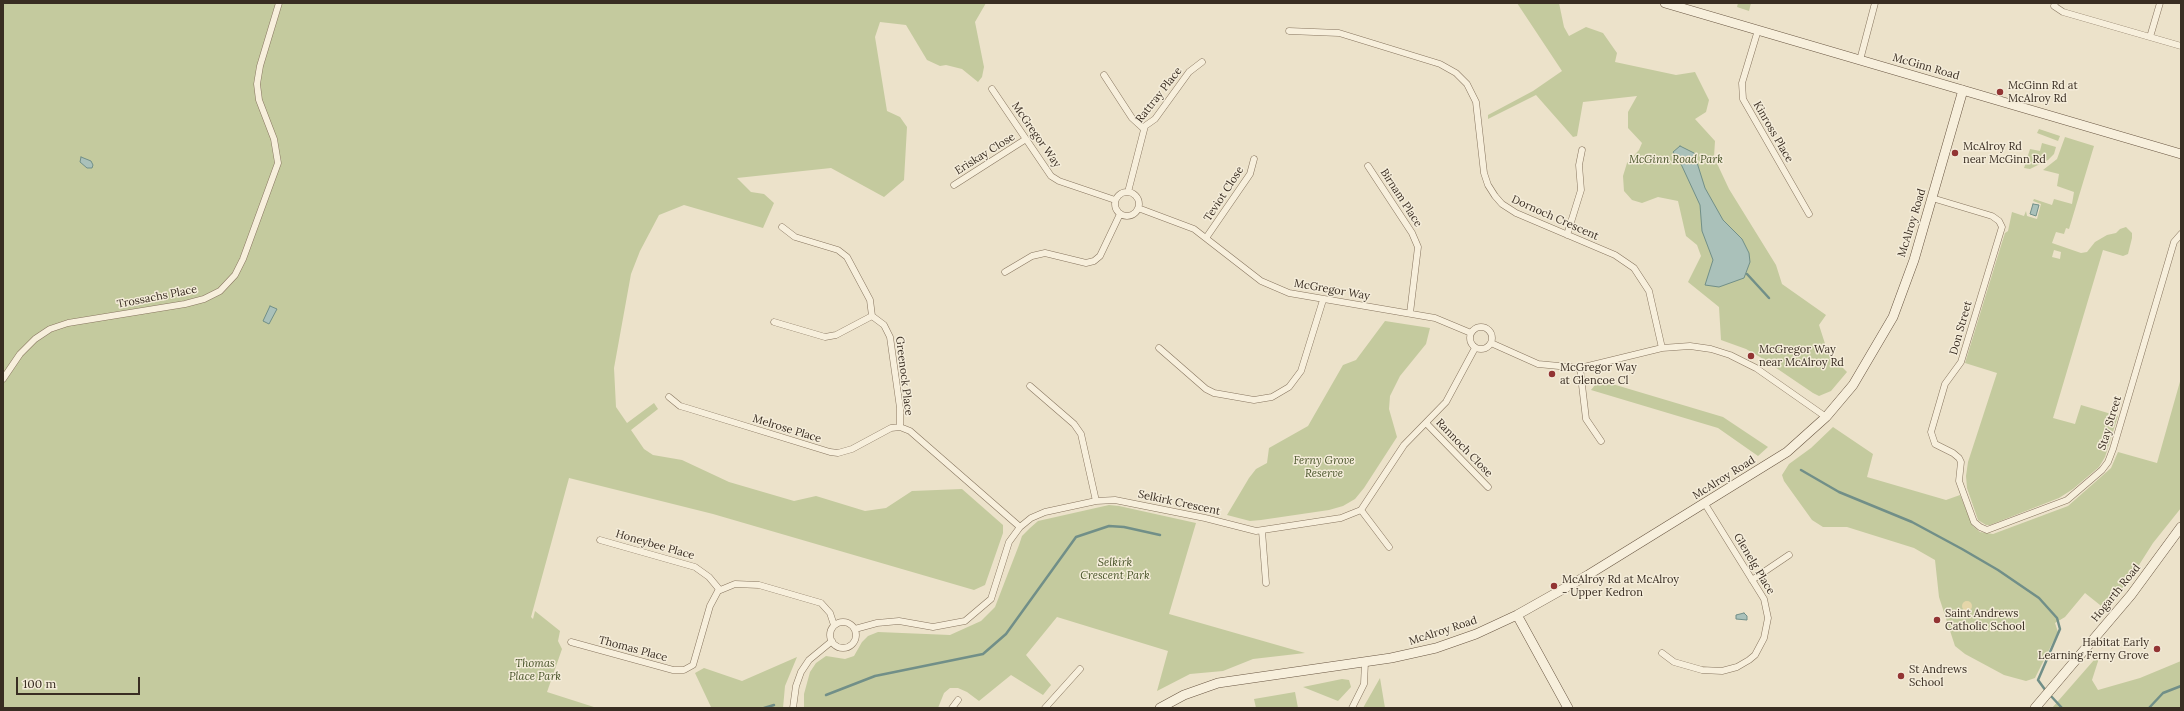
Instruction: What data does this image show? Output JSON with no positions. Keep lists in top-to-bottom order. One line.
{"streets":{"street":["McGinn Road","Rattray Place","Kinross Place","McGregor Way","Eriskay Close","Teviot Close","Birnam Place","Dornoch Crescent","McAlroy Road","Trossachs Place","Don Street","Greenock Place","Stay Street","Melrose Place","Rannoch Close","Selkirk Crescent","Honeybee Place","Glenelg Place","Hogarth Road","Thomas Place"]},"crossings":[["McGinn Road","Kinross Place"],["McGinn Road","McAlroy Road"],["Rattray Place","McGregor Way"],["McGregor Way","Eriskay Close"],["McGregor Way","Teviot Close"],["McGregor Way","Birnam Place"],["McAlroy Road","Don Street"],["McAlroy Road","Glenelg Place"],["Don Street","Stay Street"],["Greenock Place","Melrose Place"],["Greenock Place","Selkirk Crescent"],["Honeybee Place","Thomas Place"]],"parks":["McGinn Road Park","Ferny Grove Reserve","Selkirk Crescent Park","Thomas Place Park"],"places":["McGinn Rd at McAlroy Rd","McAlroy Rd near McGinn Rd","McGregor Way near McAlroy Rd","McGregor Way at Glencoe Cl","McAlroy Rd at McAlroy - Upper Kedron","Saint Andrews Catholic School","Habitat Early Learning Ferny Grove","St Andrews School"],"scale_bar":"100 m"}
